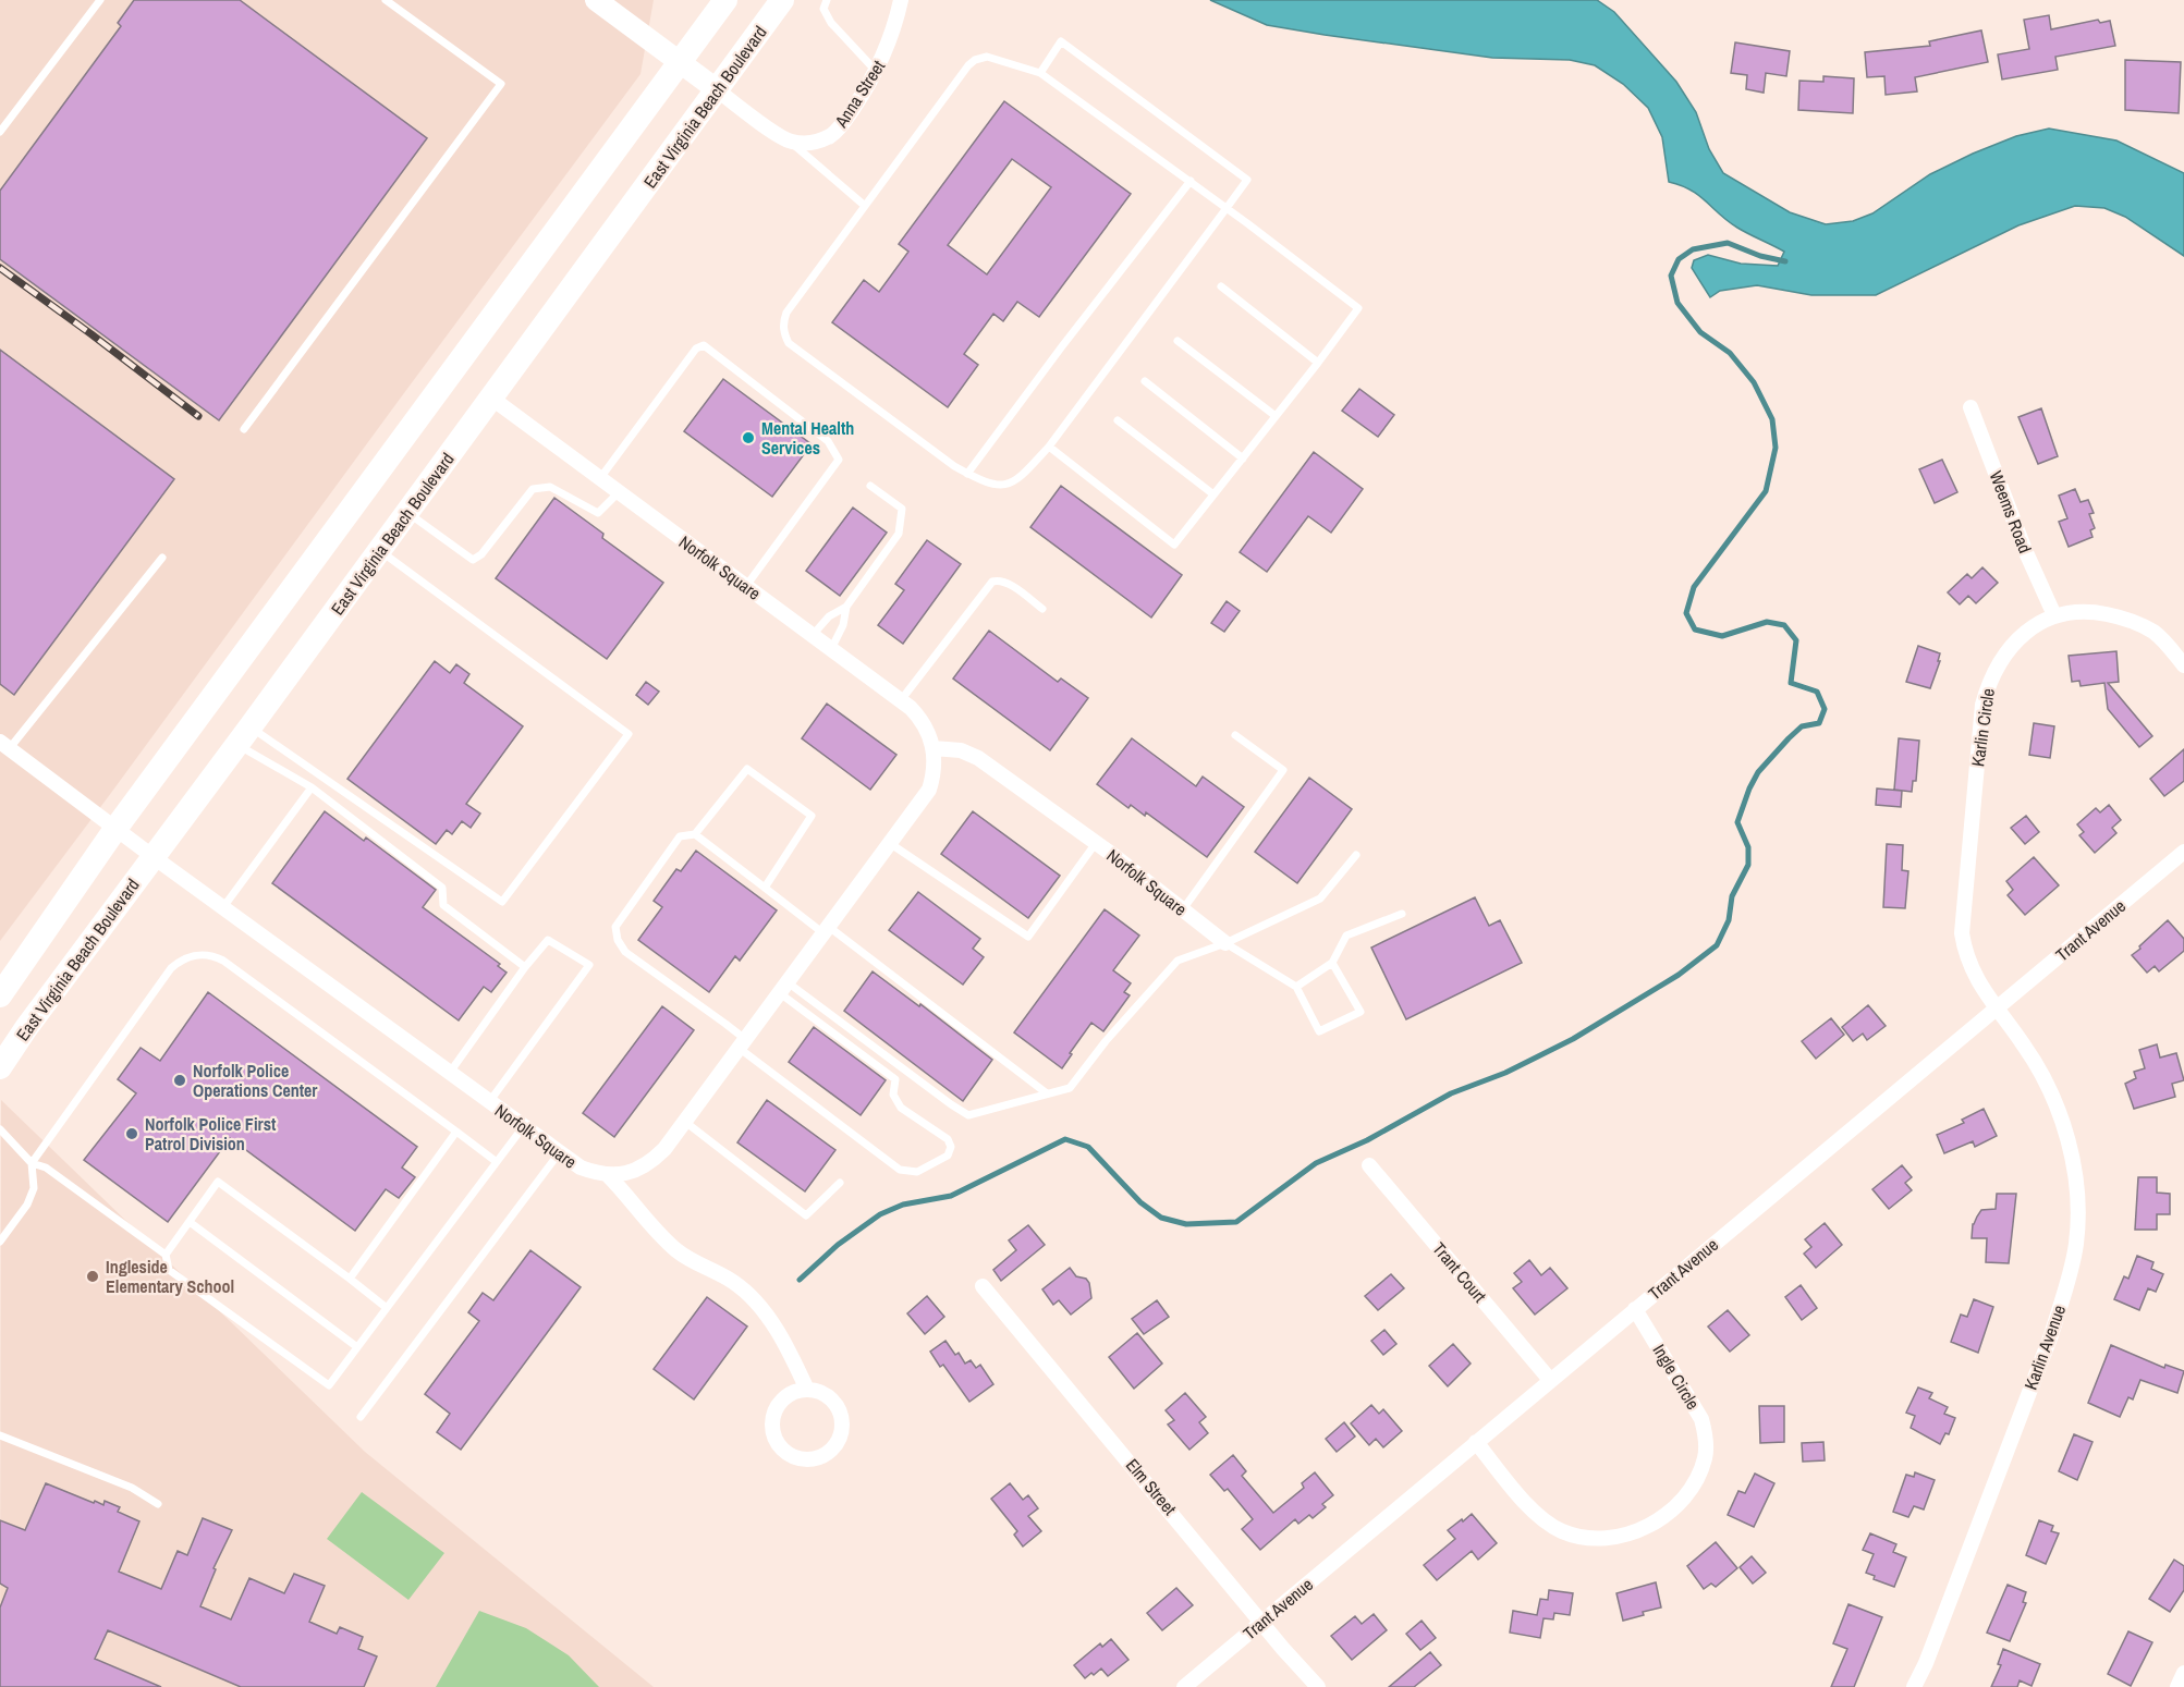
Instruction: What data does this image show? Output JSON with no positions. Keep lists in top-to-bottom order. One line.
{"streets":{"main road":["East Virginia Beach Boulevard"],"street":["Anna Street","Weems Road","Norfolk Square","Karlin Circle","Trant Avenue","Trant Court","Karlin Avenue","Ingle Circle","Elm Street"]},"crossings":[["East Virginia Beach Boulevard","Norfolk Square"],["Weems Road","Karlin Circle"],["Karlin Circle","Trant Avenue"],["Karlin Circle","Karlin Avenue"],["Trant Avenue","Trant Court"],["Trant Avenue","Karlin Avenue"],["Trant Avenue","Ingle Circle"],["Trant Avenue","Elm Street"]],"places":["Mental Health Services","Norfolk Police Operations Center","Norfolk Police First Patrol Division","Ingleside Elementary School"]}
